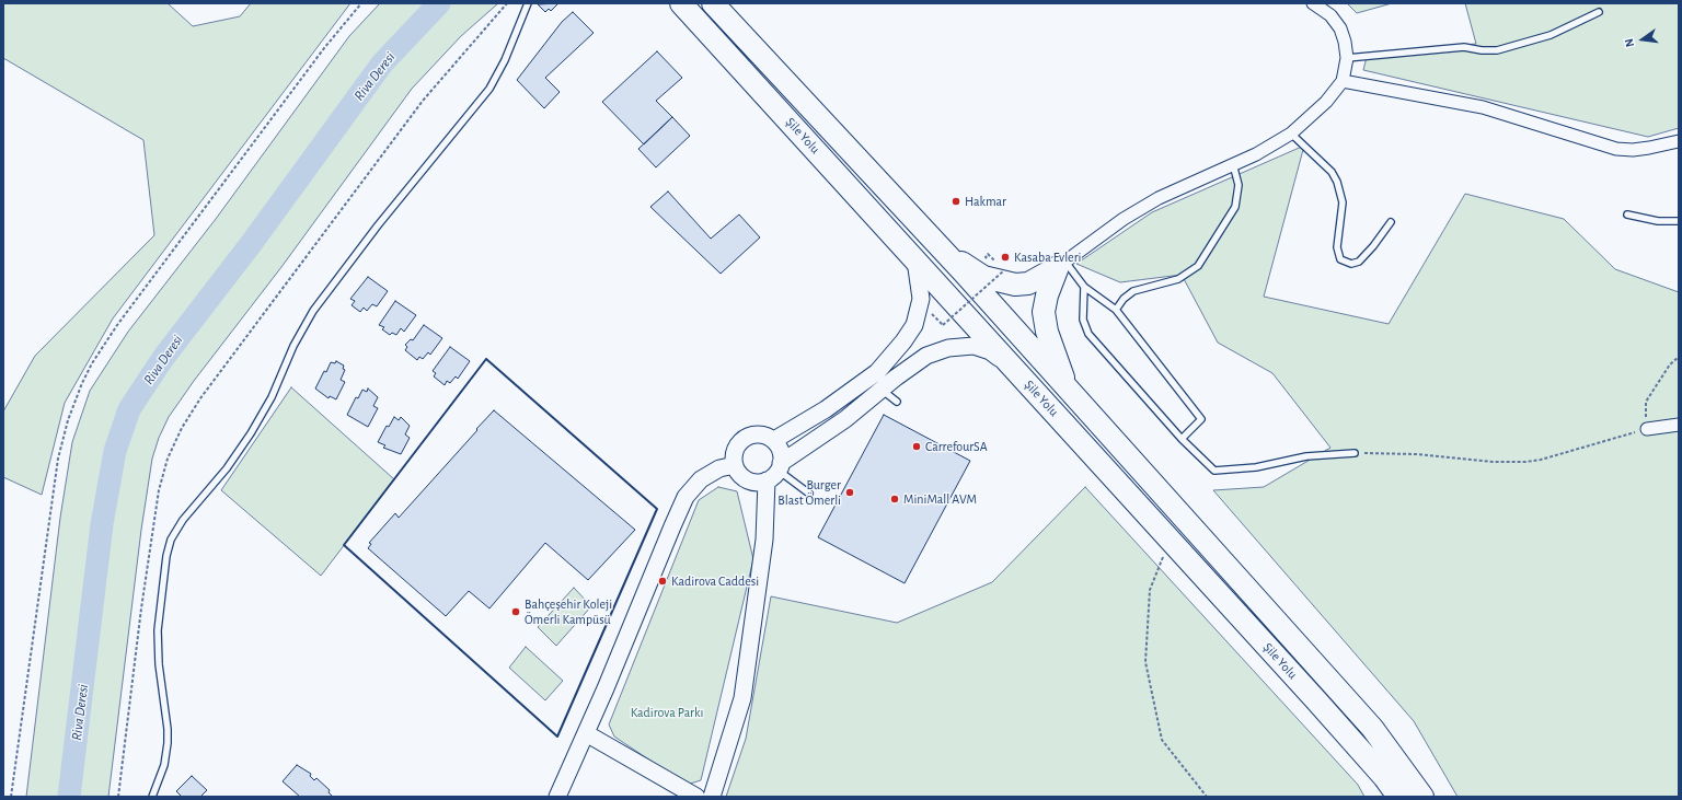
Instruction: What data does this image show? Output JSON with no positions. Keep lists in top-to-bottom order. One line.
{"streets":{"highway":["Şile Yolu"]},"water":["Riva Deresi"],"parks":["Kadirova Parkı"],"places":["Hakmar","Kasaba Evleri","CarrefourSA","Burger Blast Ömerli","MiniMall AVM","Kadirova Caddesi","Bahçeşehir Koleji Ömerli Kampüsü"],"north":"left"}
